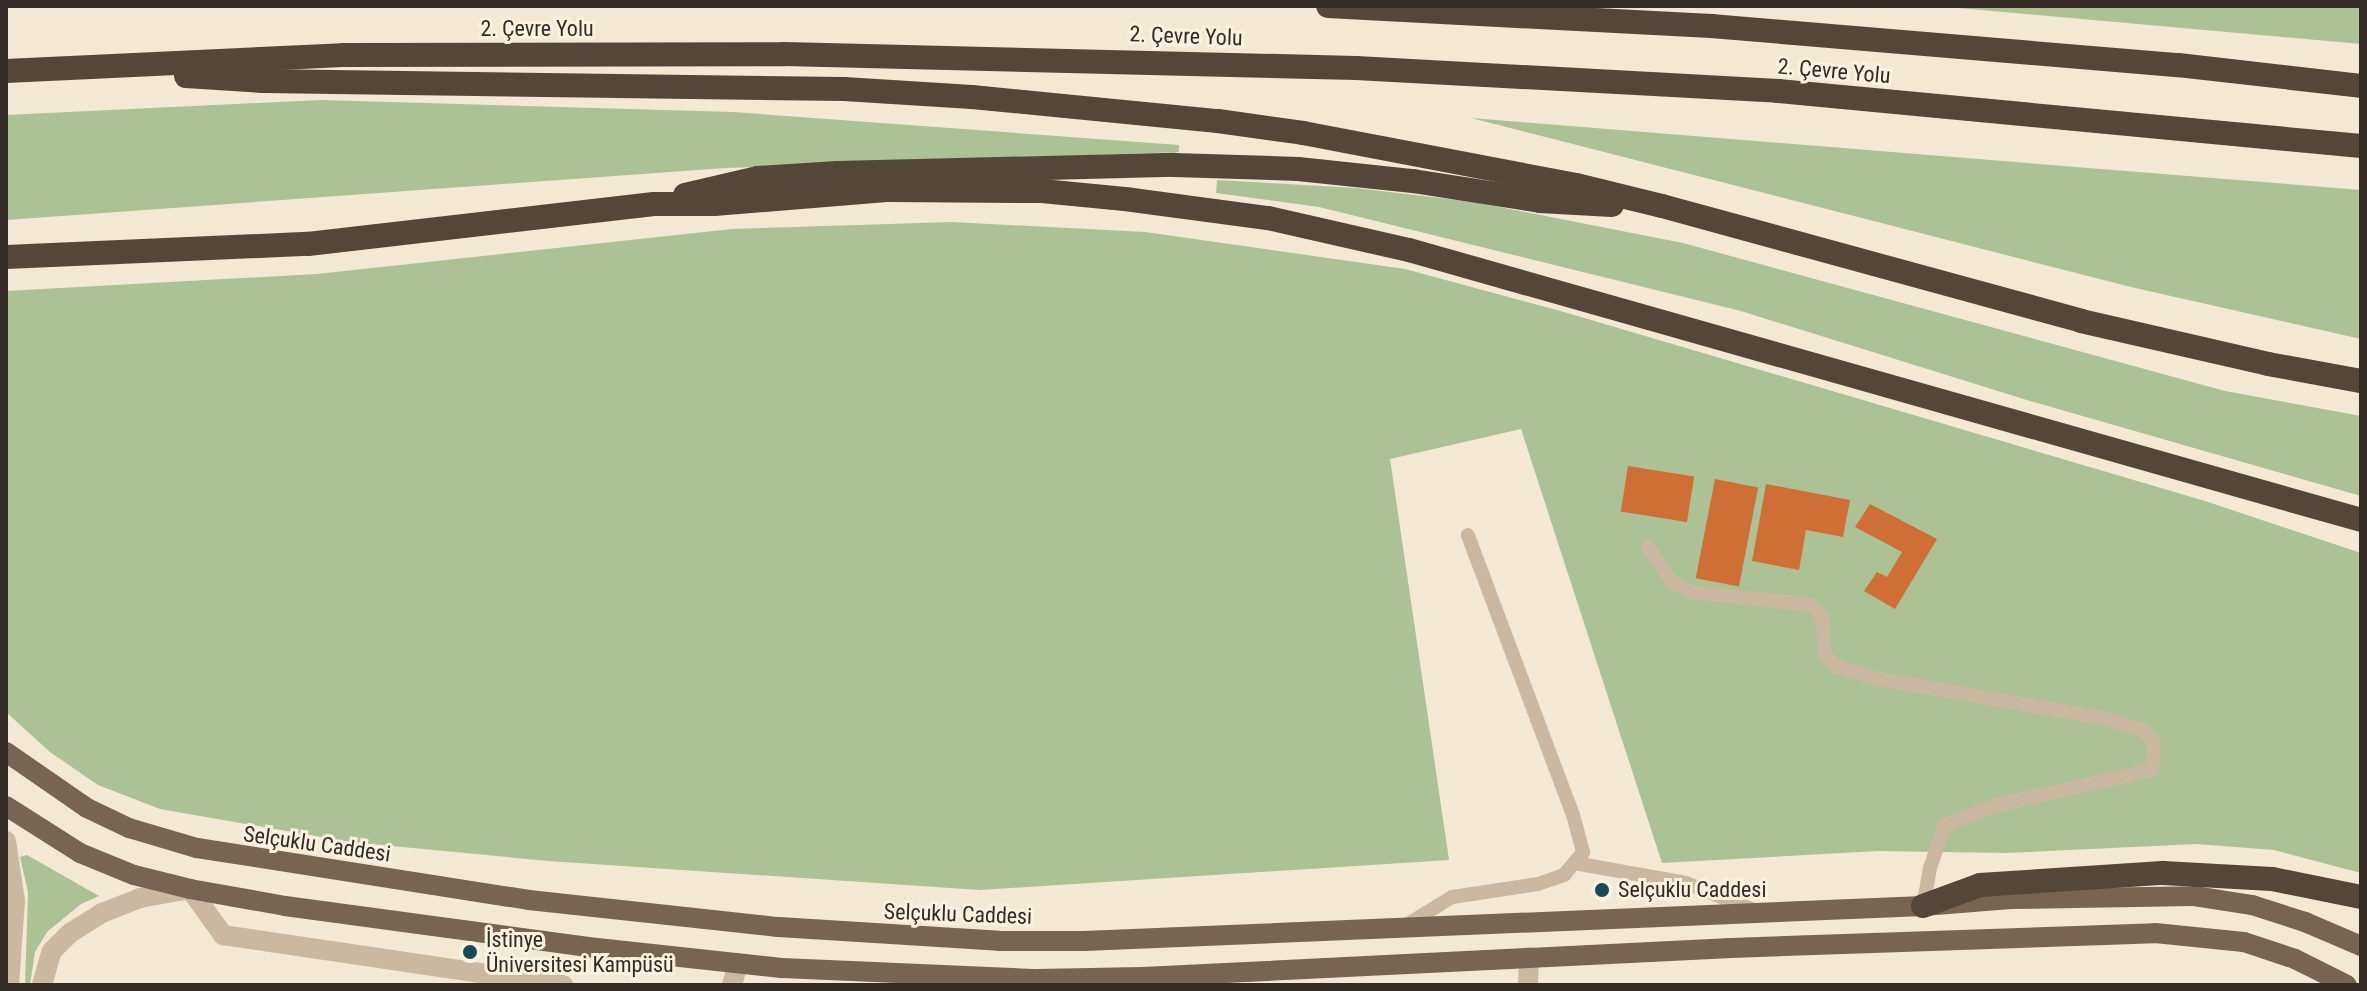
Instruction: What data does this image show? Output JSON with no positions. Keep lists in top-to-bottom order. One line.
{"streets":{"highway":["2. Çevre Yolu"],"main road":["Selçuklu Caddesi"]},"places":["Selçuklu Caddesi","İstinye Üniversitesi Kampüsü"]}
